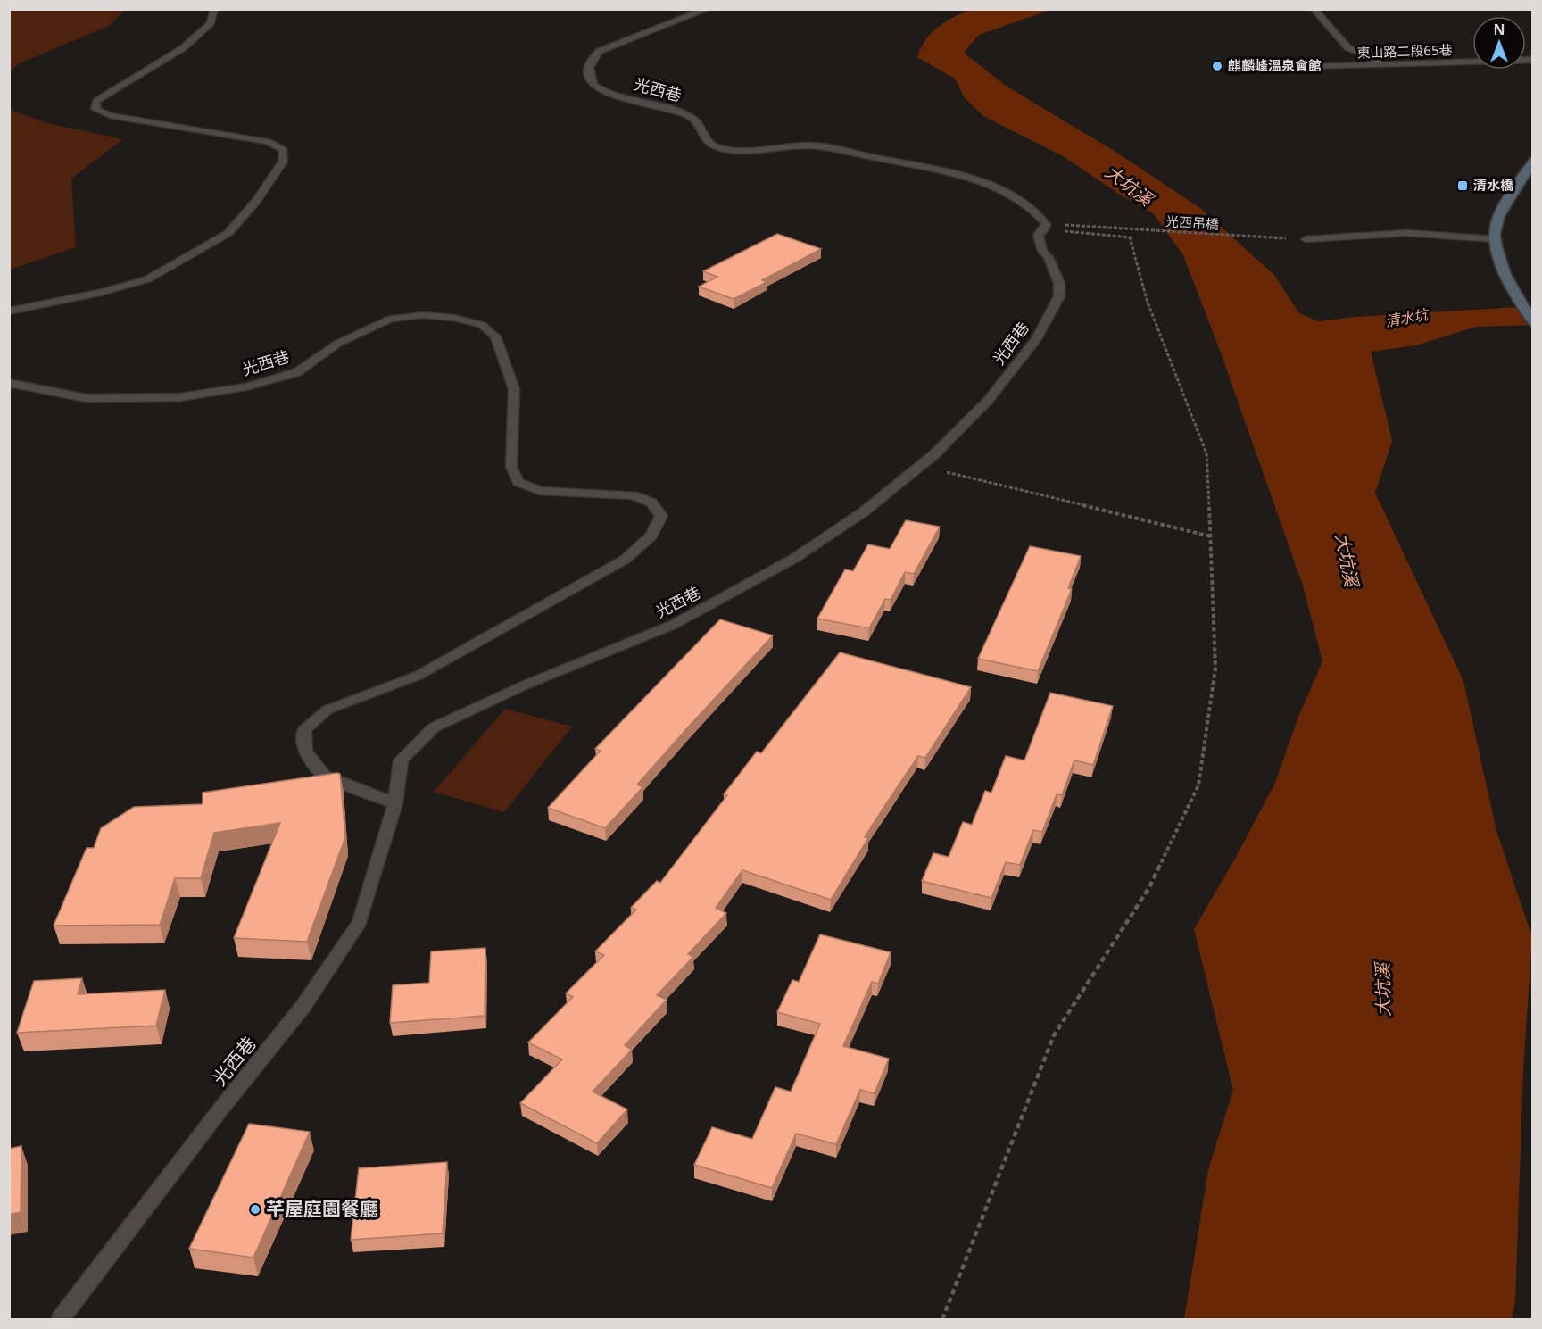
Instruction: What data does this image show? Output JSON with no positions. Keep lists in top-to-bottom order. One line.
{"streets":{"lane":["東山路二段65巷","光西巷"],"path":["光西吊橋"]},"crossings":[["光西巷","光西吊橋"]],"water":["大坑溪","清水坑"],"places":{"other":["麒麟峰溫泉會館","芊屋庭園餐廳"],"transit":["清水橋"]},"north":"top"}
